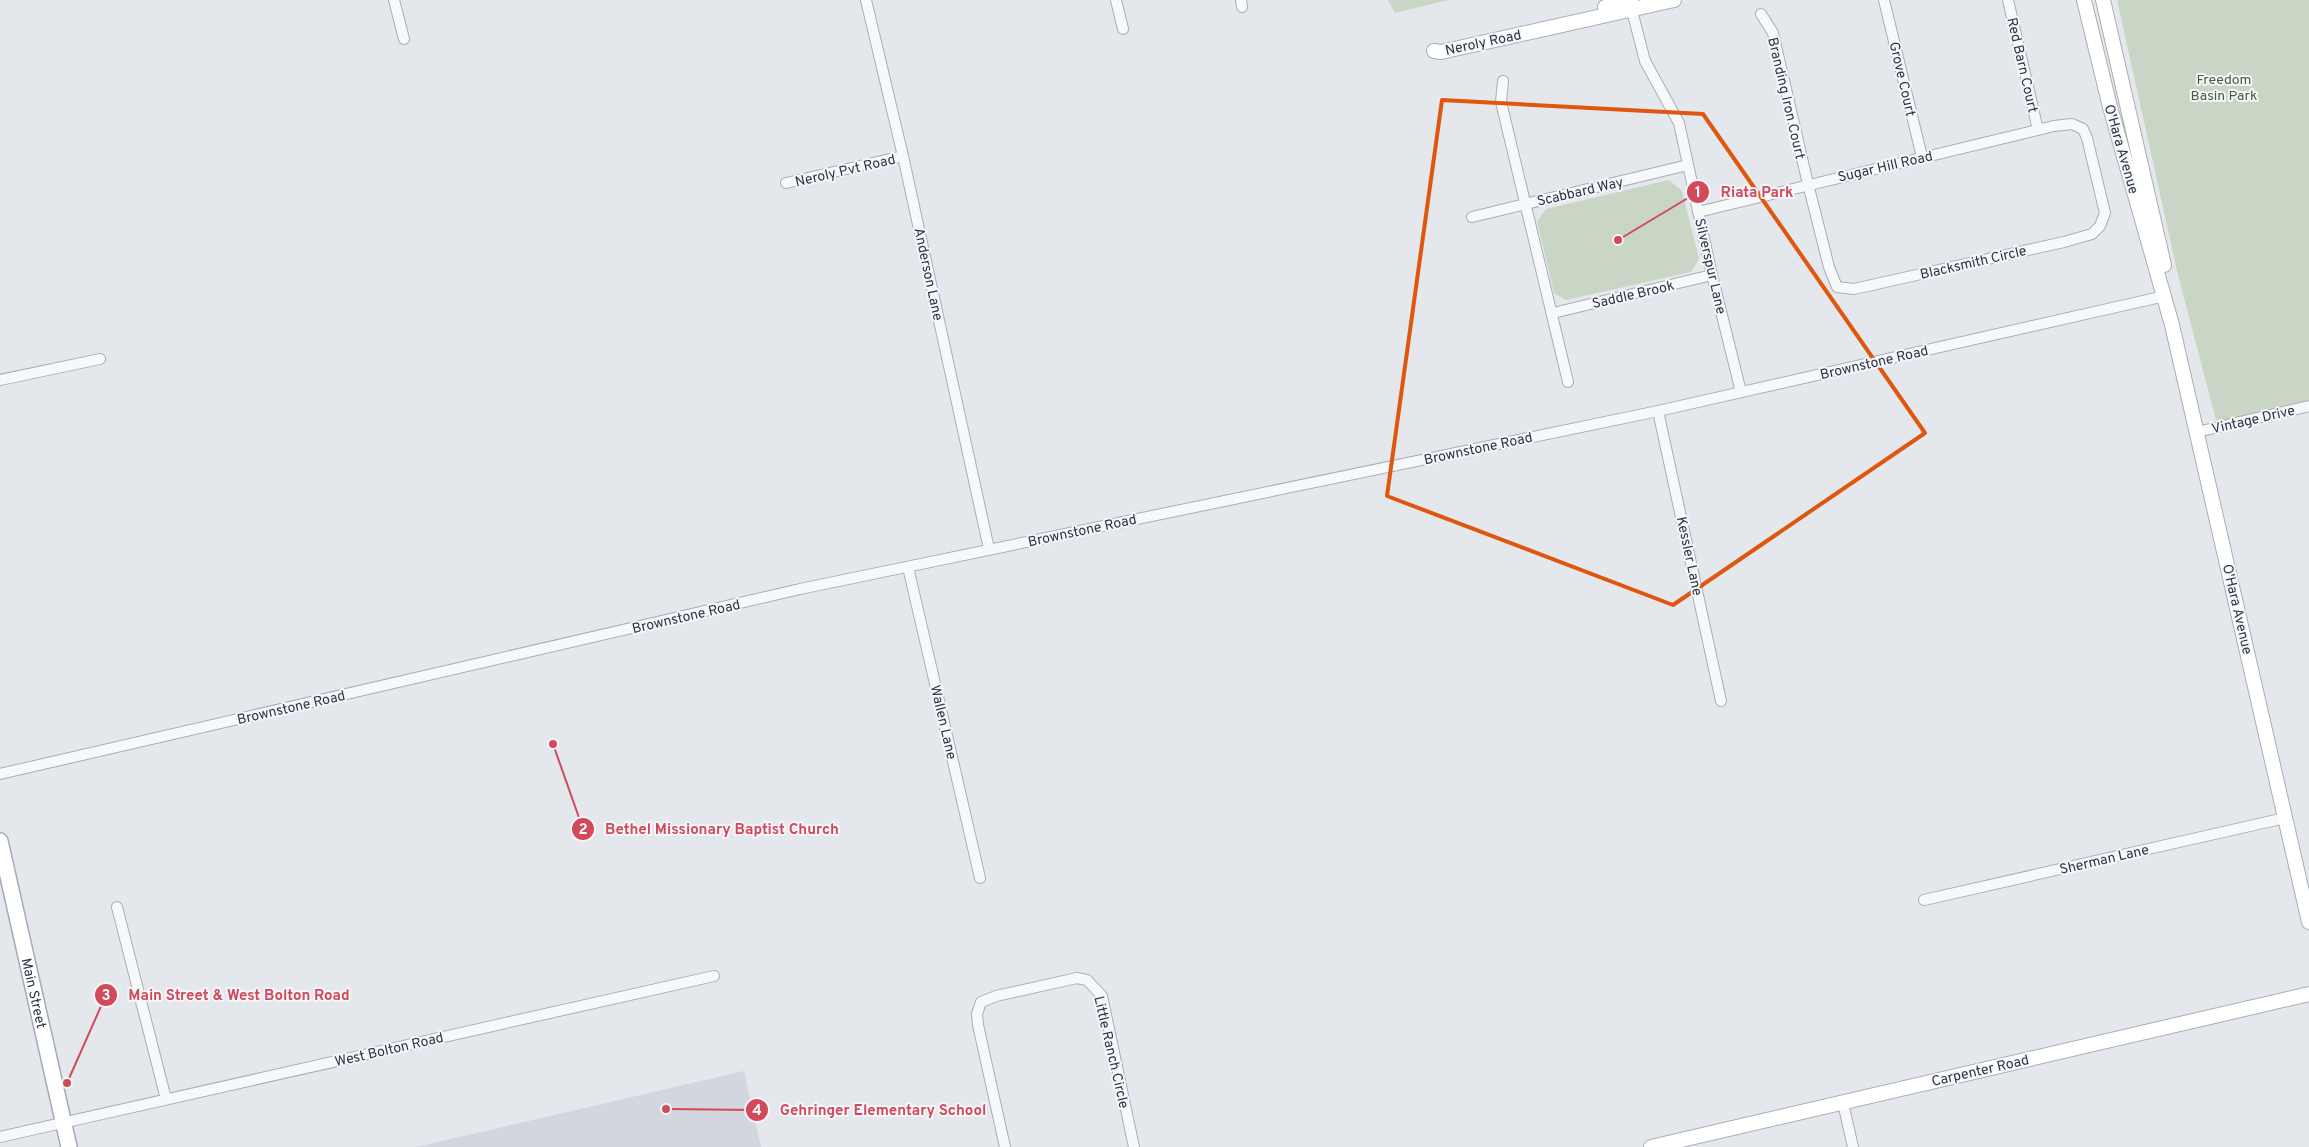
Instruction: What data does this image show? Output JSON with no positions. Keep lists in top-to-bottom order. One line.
{"streets":{"main road":["Neroly Road","O'Hara Avenue","Main Street","Carpenter Road"],"street":["Red Barn Court","Grove Court","Branding Iron Court","Sugar Hill Road","Neroly Pvt Road","Scabbard Way","Blacksmith Circle","Silverspur Lane","Anderson Lane","Saddle Brook","Brownstone Road","Vintage Drive","Kessler Lane","Wallen Lane","Sherman Lane","West Bolton Road","Little Ranch Circle"]},"crossings":[["Neroly Road","Silverspur Lane"],["Red Barn Court","Sugar Hill Road"],["Grove Court","Sugar Hill Road"],["Branding Iron Court","Sugar Hill Road"],["Branding Iron Court","Blacksmith Circle"],["O'Hara Avenue","Brownstone Road"],["O'Hara Avenue","Vintage Drive"],["O'Hara Avenue","Sherman Lane"],["Sugar Hill Road","Blacksmith Circle"],["Sugar Hill Road","Silverspur Lane"],["Neroly Pvt Road","Anderson Lane"],["Scabbard Way","Silverspur Lane"],["Silverspur Lane","Saddle Brook"],["Silverspur Lane","Brownstone Road"],["Anderson Lane","Brownstone Road"],["Brownstone Road","Kessler Lane"],["Brownstone Road","Wallen Lane"],["Main Street","West Bolton Road"]],"parks":["Freedom Basin Park"],"places":["Riata Park","Bethel Missionary Baptist Church","Main Street & West Bolton Road","Gehringer Elementary School"]}
